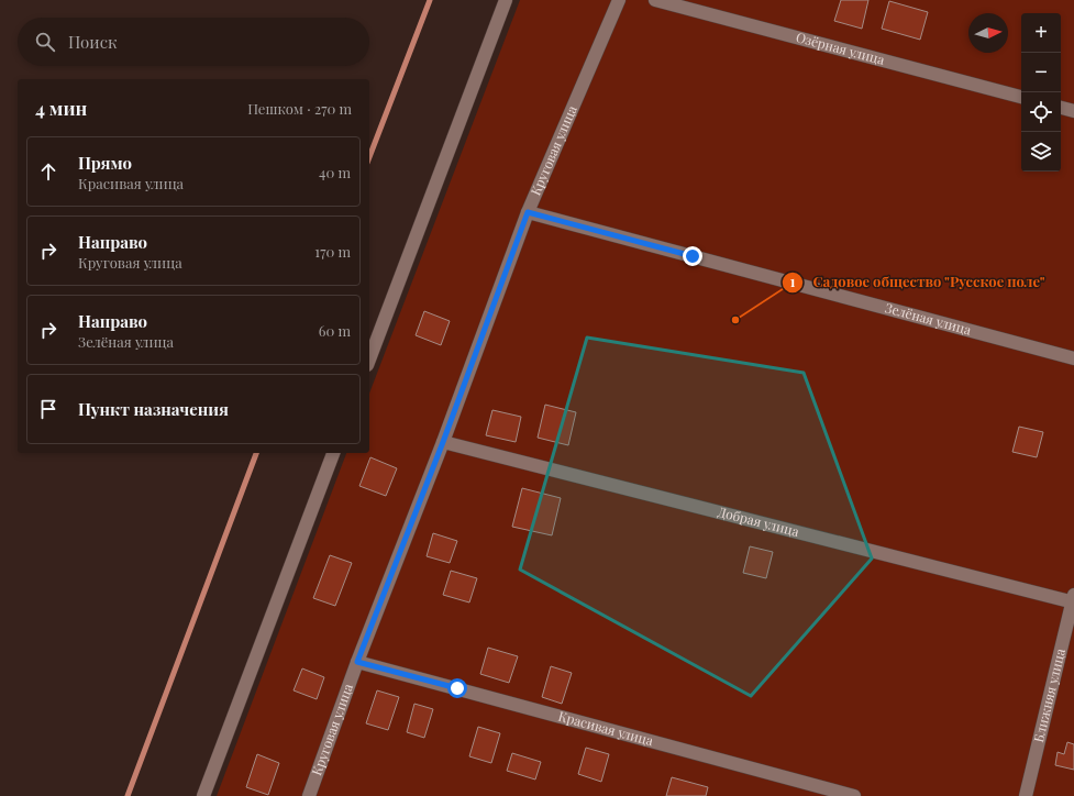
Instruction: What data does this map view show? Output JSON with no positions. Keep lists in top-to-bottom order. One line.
{"streets":{"street":["Озёрная улица","Круговая улица","Зелёная улица","Добрая улица","Ближняя улица","Красивая улица"]},"crossings":[["Круговая улица","Зелёная улица"],["Круговая улица","Добрая улица"],["Круговая улица","Красивая улица"],["Добрая улица","Ближняя улица"]],"places":["Садовое общество \"Русское поле\""],"north":"right","page":{"map_buttons":["+","−"],"search":"Поиск","heading":["4 мин","Пешком · 270 m"],"list":[["Прямо","Красивая улица","40 m"],["Направо","Круговая улица","170 m"],["Направо","Зелёная улица","60 m"],"Пункт назначения"]}}
